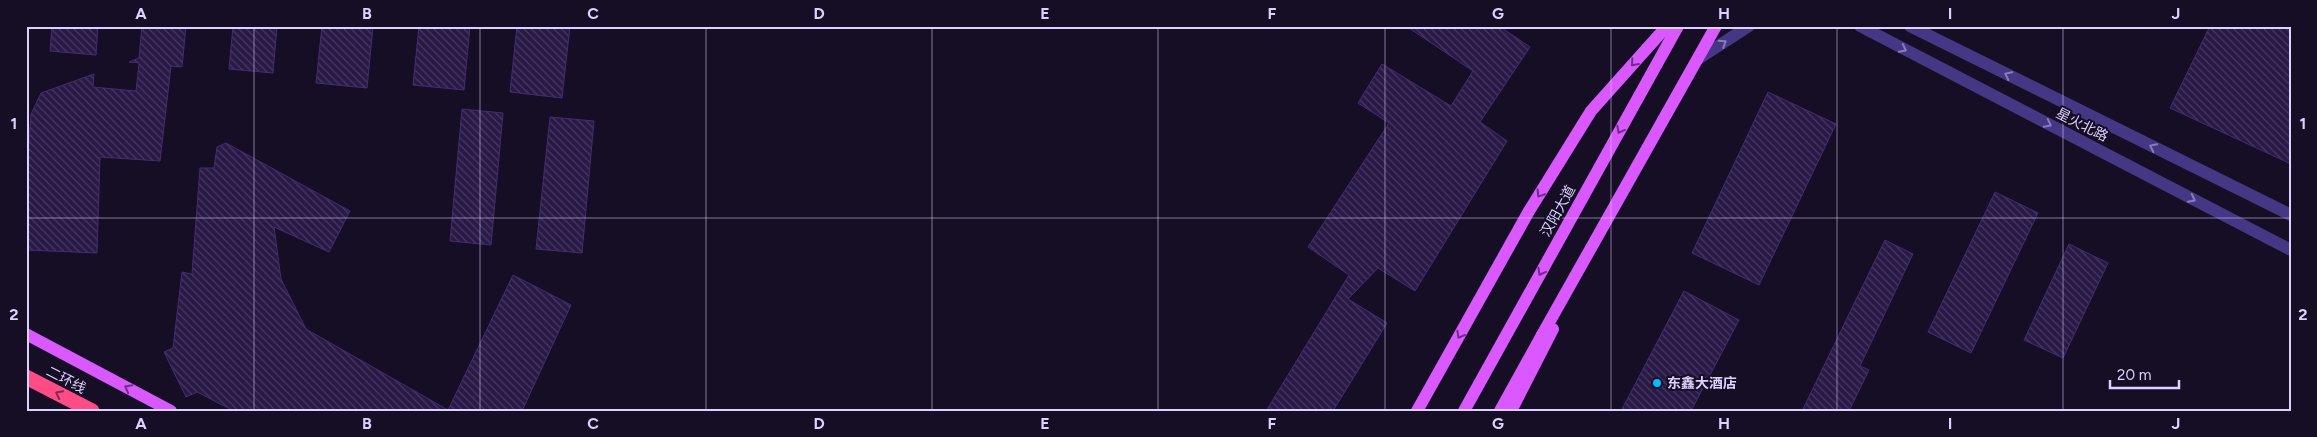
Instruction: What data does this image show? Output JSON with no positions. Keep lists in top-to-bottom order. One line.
{"streets":{"highway":["二环线"],"main road":["汉阳大道"],"street":["星火北路"]},"one_way":["二环线"],"places":["东鑫大酒店"],"scale_bar":"20 m","grid":{"columns":["A","B","C","D","E","F","G","H","I","J"],"rows":["1","2"]}}
